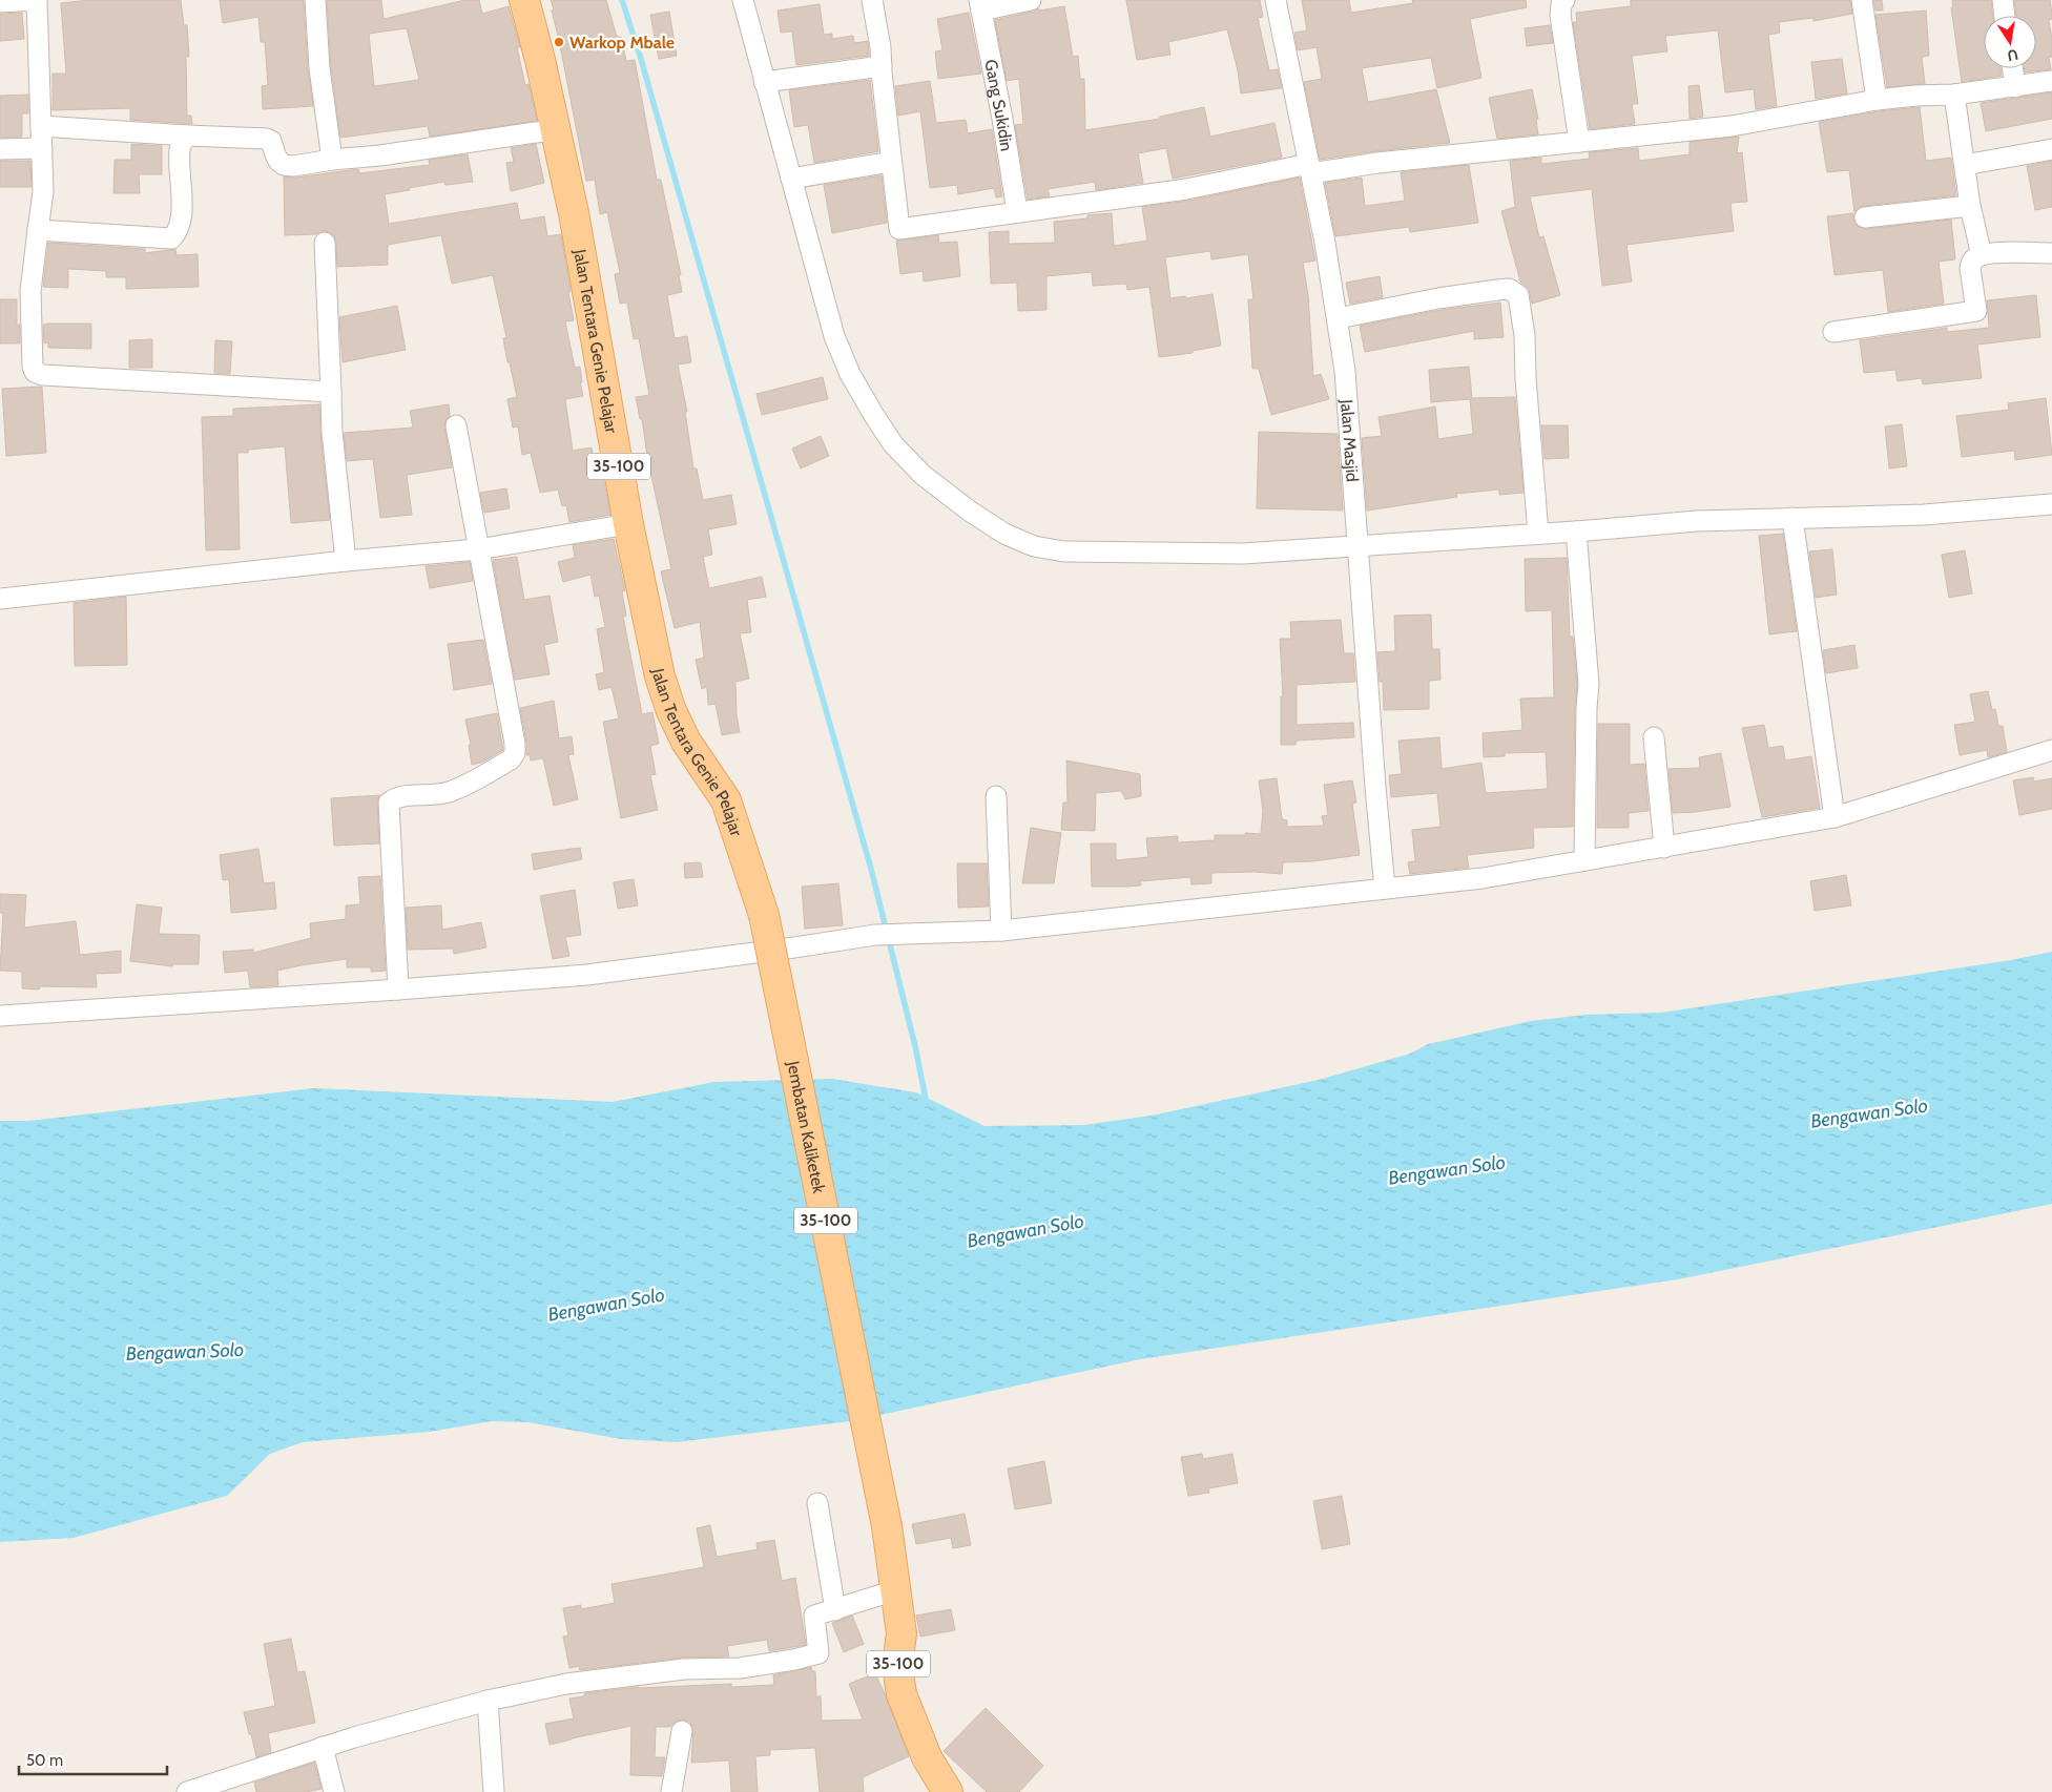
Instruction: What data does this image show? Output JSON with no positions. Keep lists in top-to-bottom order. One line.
{"streets":{"main road":["Jalan Tentara Genie Pelajar","35-100","Jembatan Kaliketek"],"street":["Gang Sukidin","Jalan Masjid"]},"crossings":[["Jalan Tentara Genie Pelajar","Jembatan Kaliketek"],["35-100","Jembatan Kaliketek"]],"water":["Bengawan Solo"],"places":["Warkop Mbale"],"scale_bar":"50 m","north":"bottom"}
